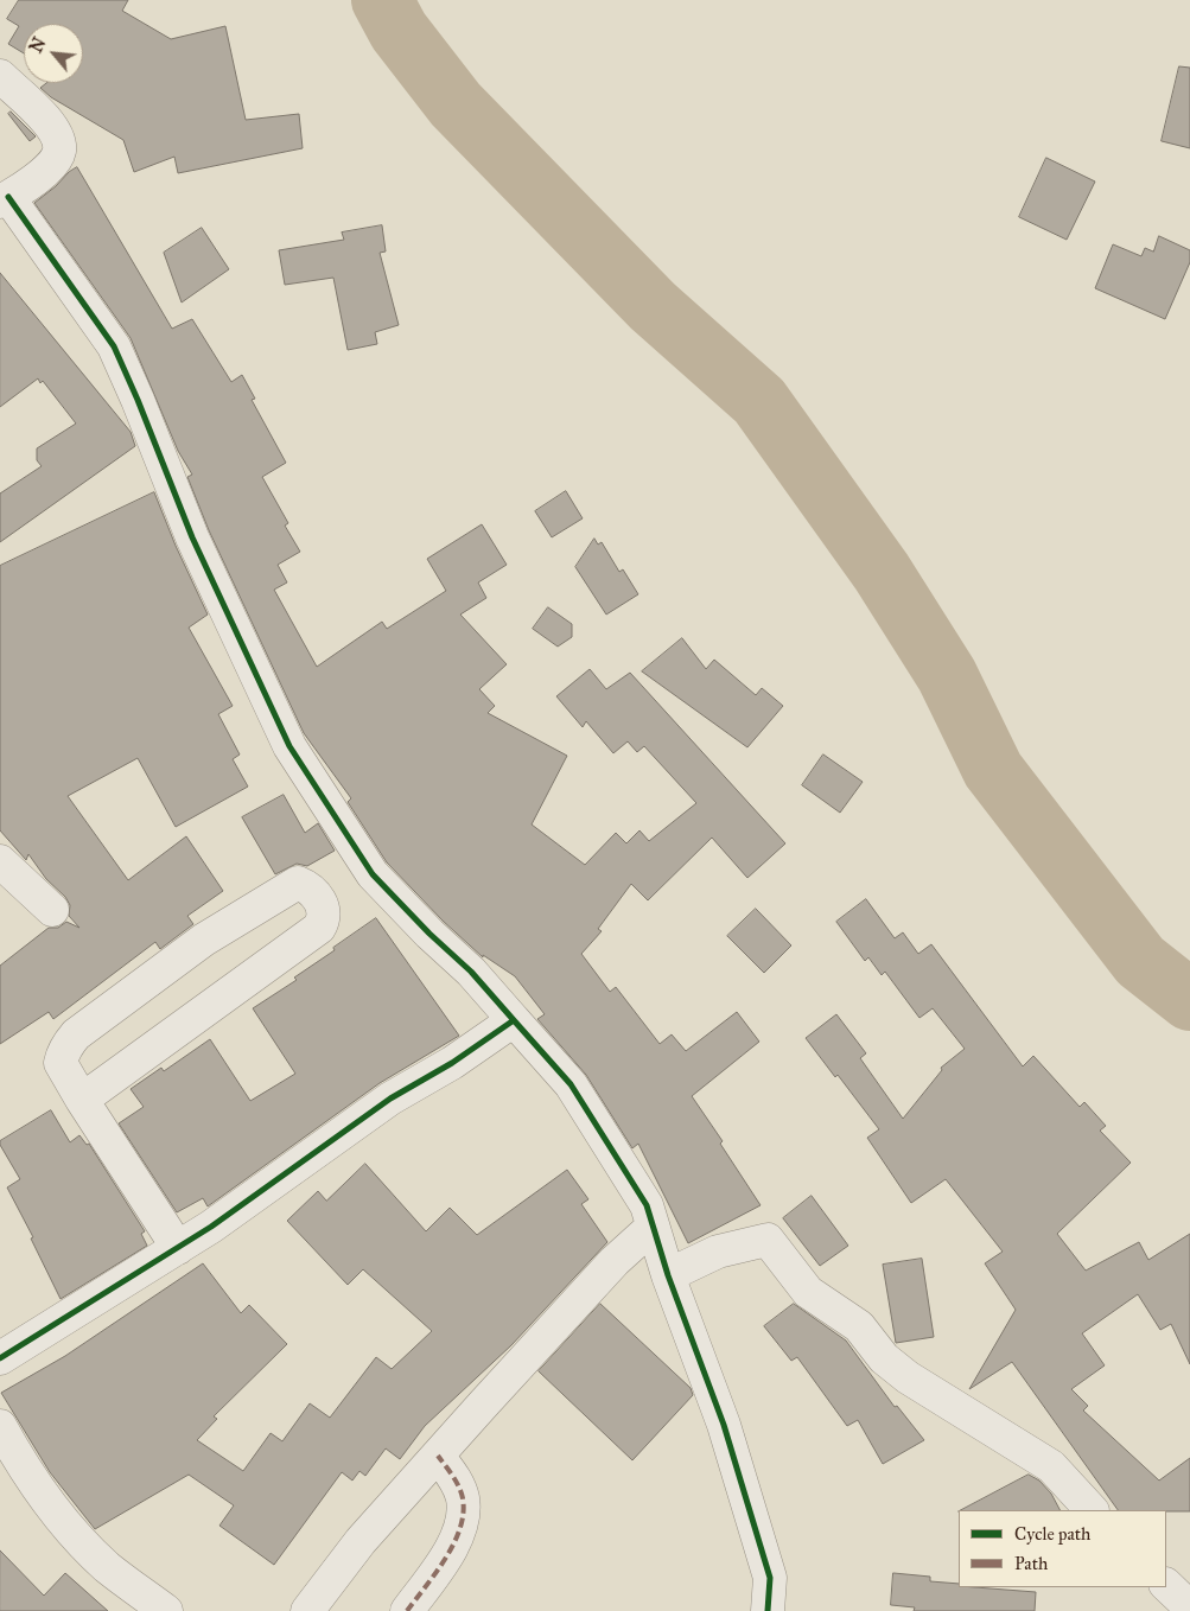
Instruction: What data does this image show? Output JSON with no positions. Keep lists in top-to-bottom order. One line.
{"legend":["Cycle path","Path"],"north":"top left"}
